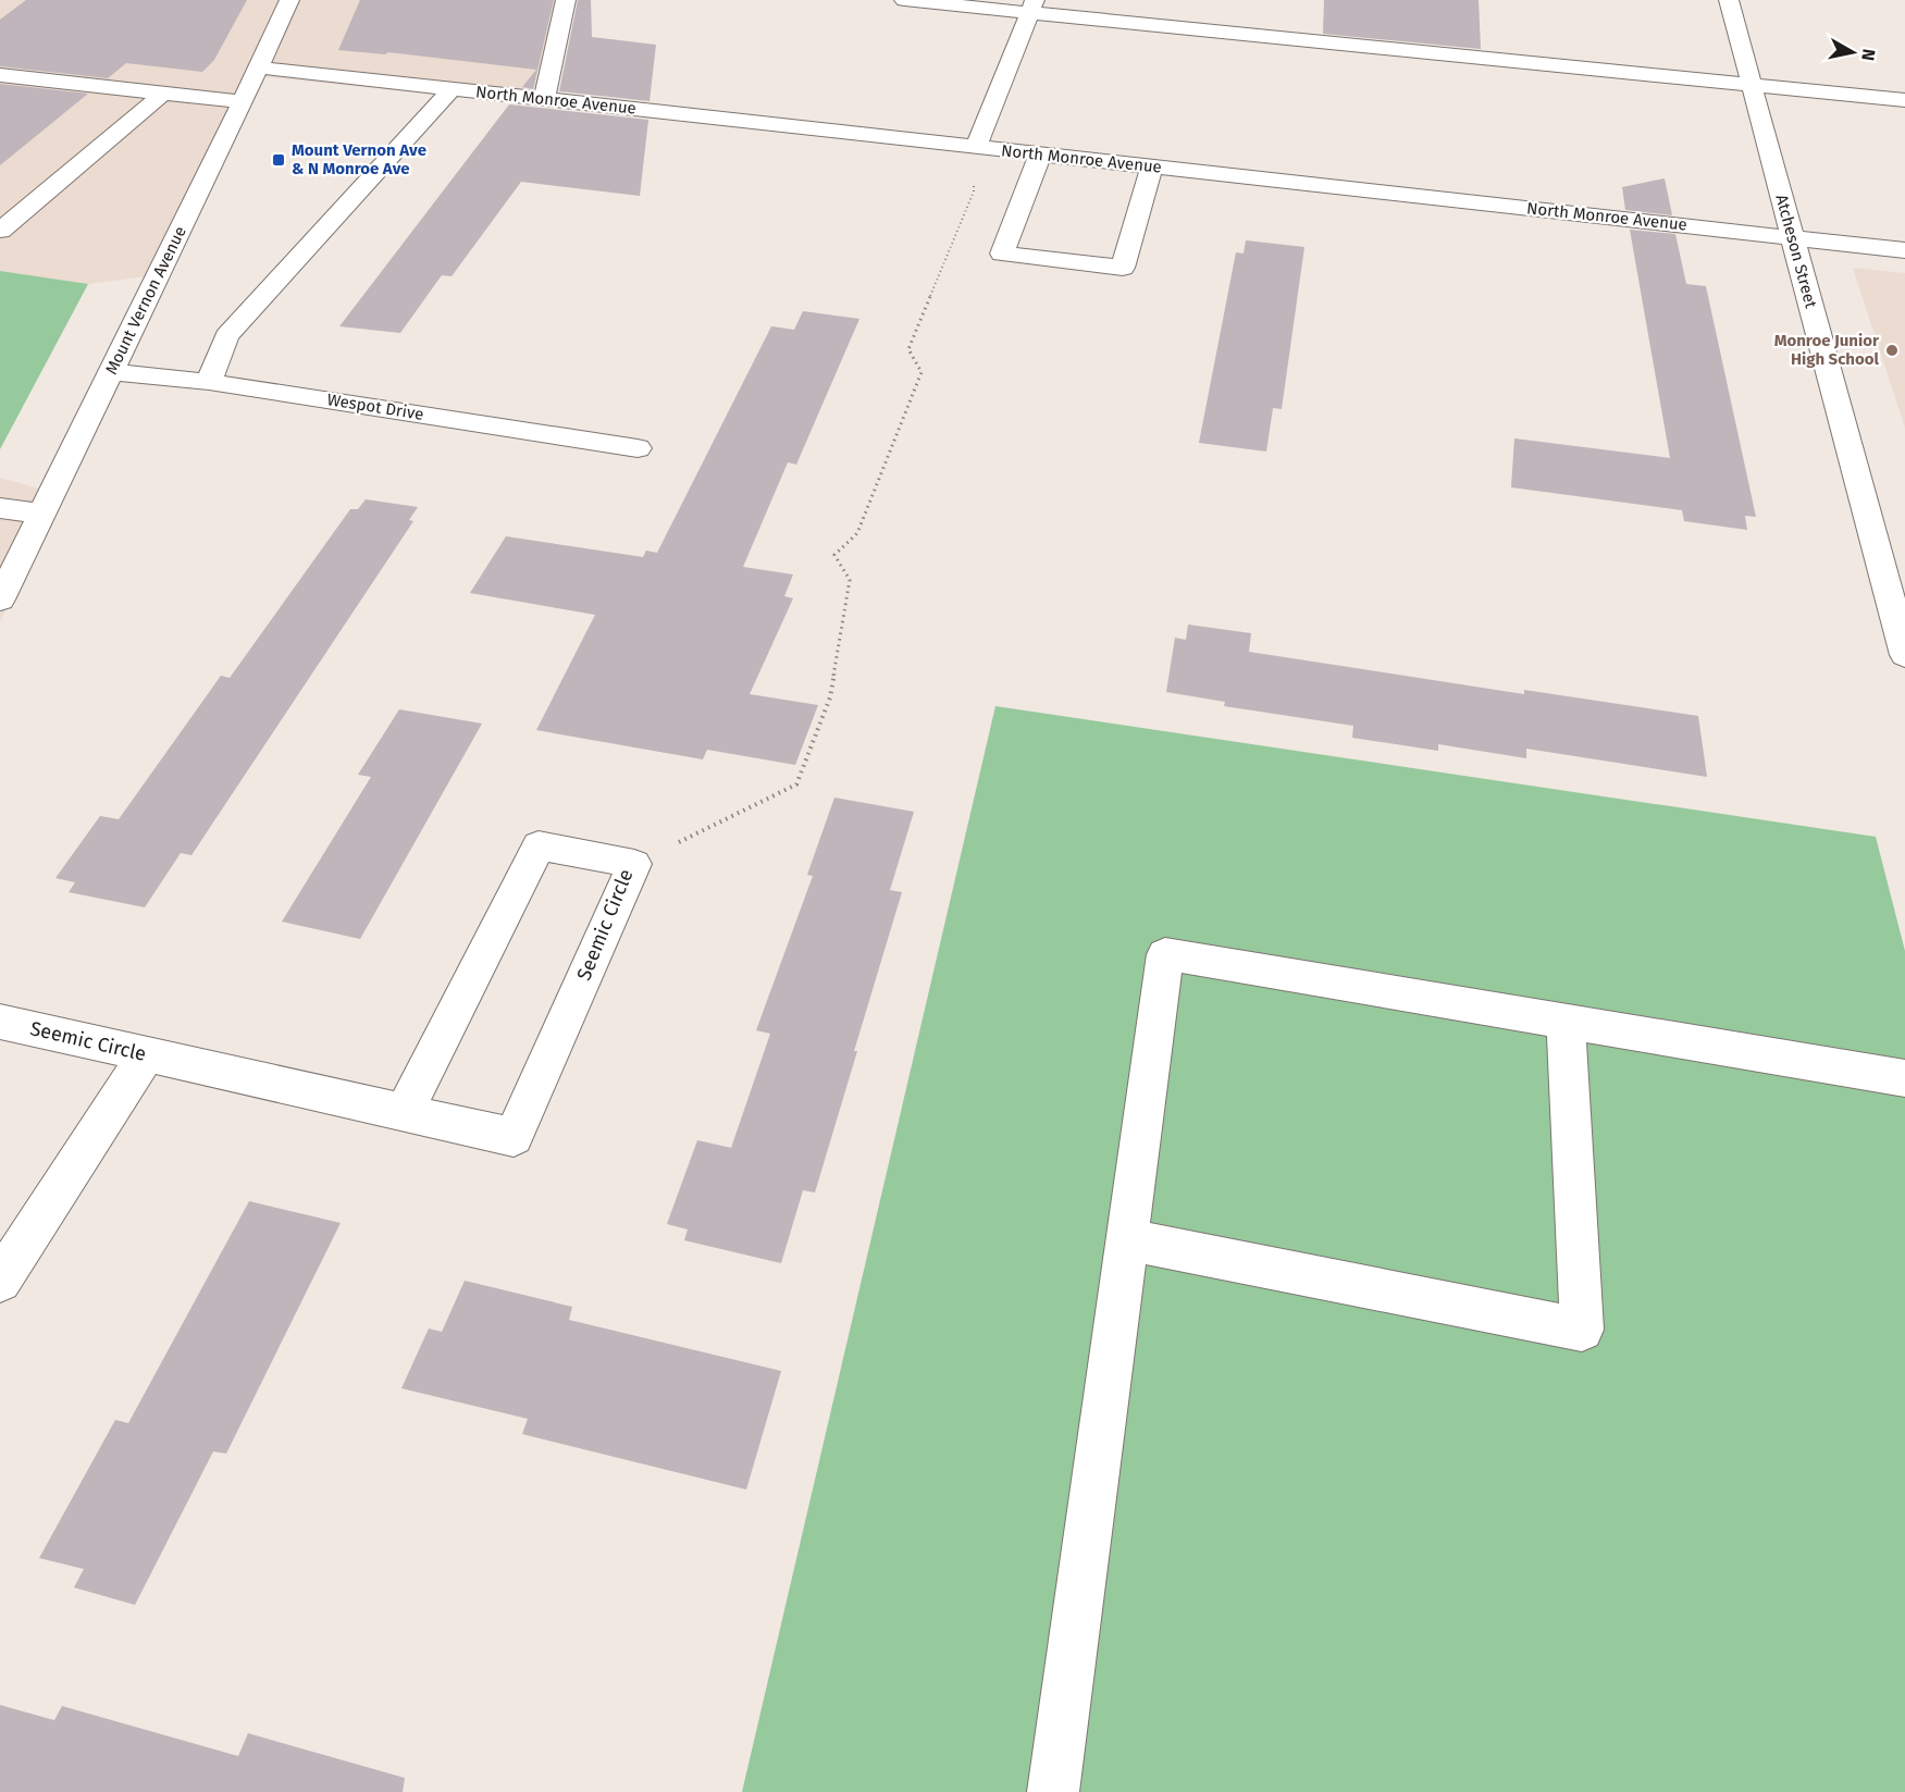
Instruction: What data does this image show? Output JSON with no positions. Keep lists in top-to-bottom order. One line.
{"streets":{"street":["North Monroe Avenue","Atcheson Street","Mount Vernon Avenue","Wespot Drive","Seemic Circle"]},"crossings":[["North Monroe Avenue","Atcheson Street"],["North Monroe Avenue","Mount Vernon Avenue"],["Mount Vernon Avenue","Wespot Drive"]],"places":{"transit":["Mount Vernon Ave & N Monroe Ave"],"other":["Monroe Junior High School"]},"north":"right"}
